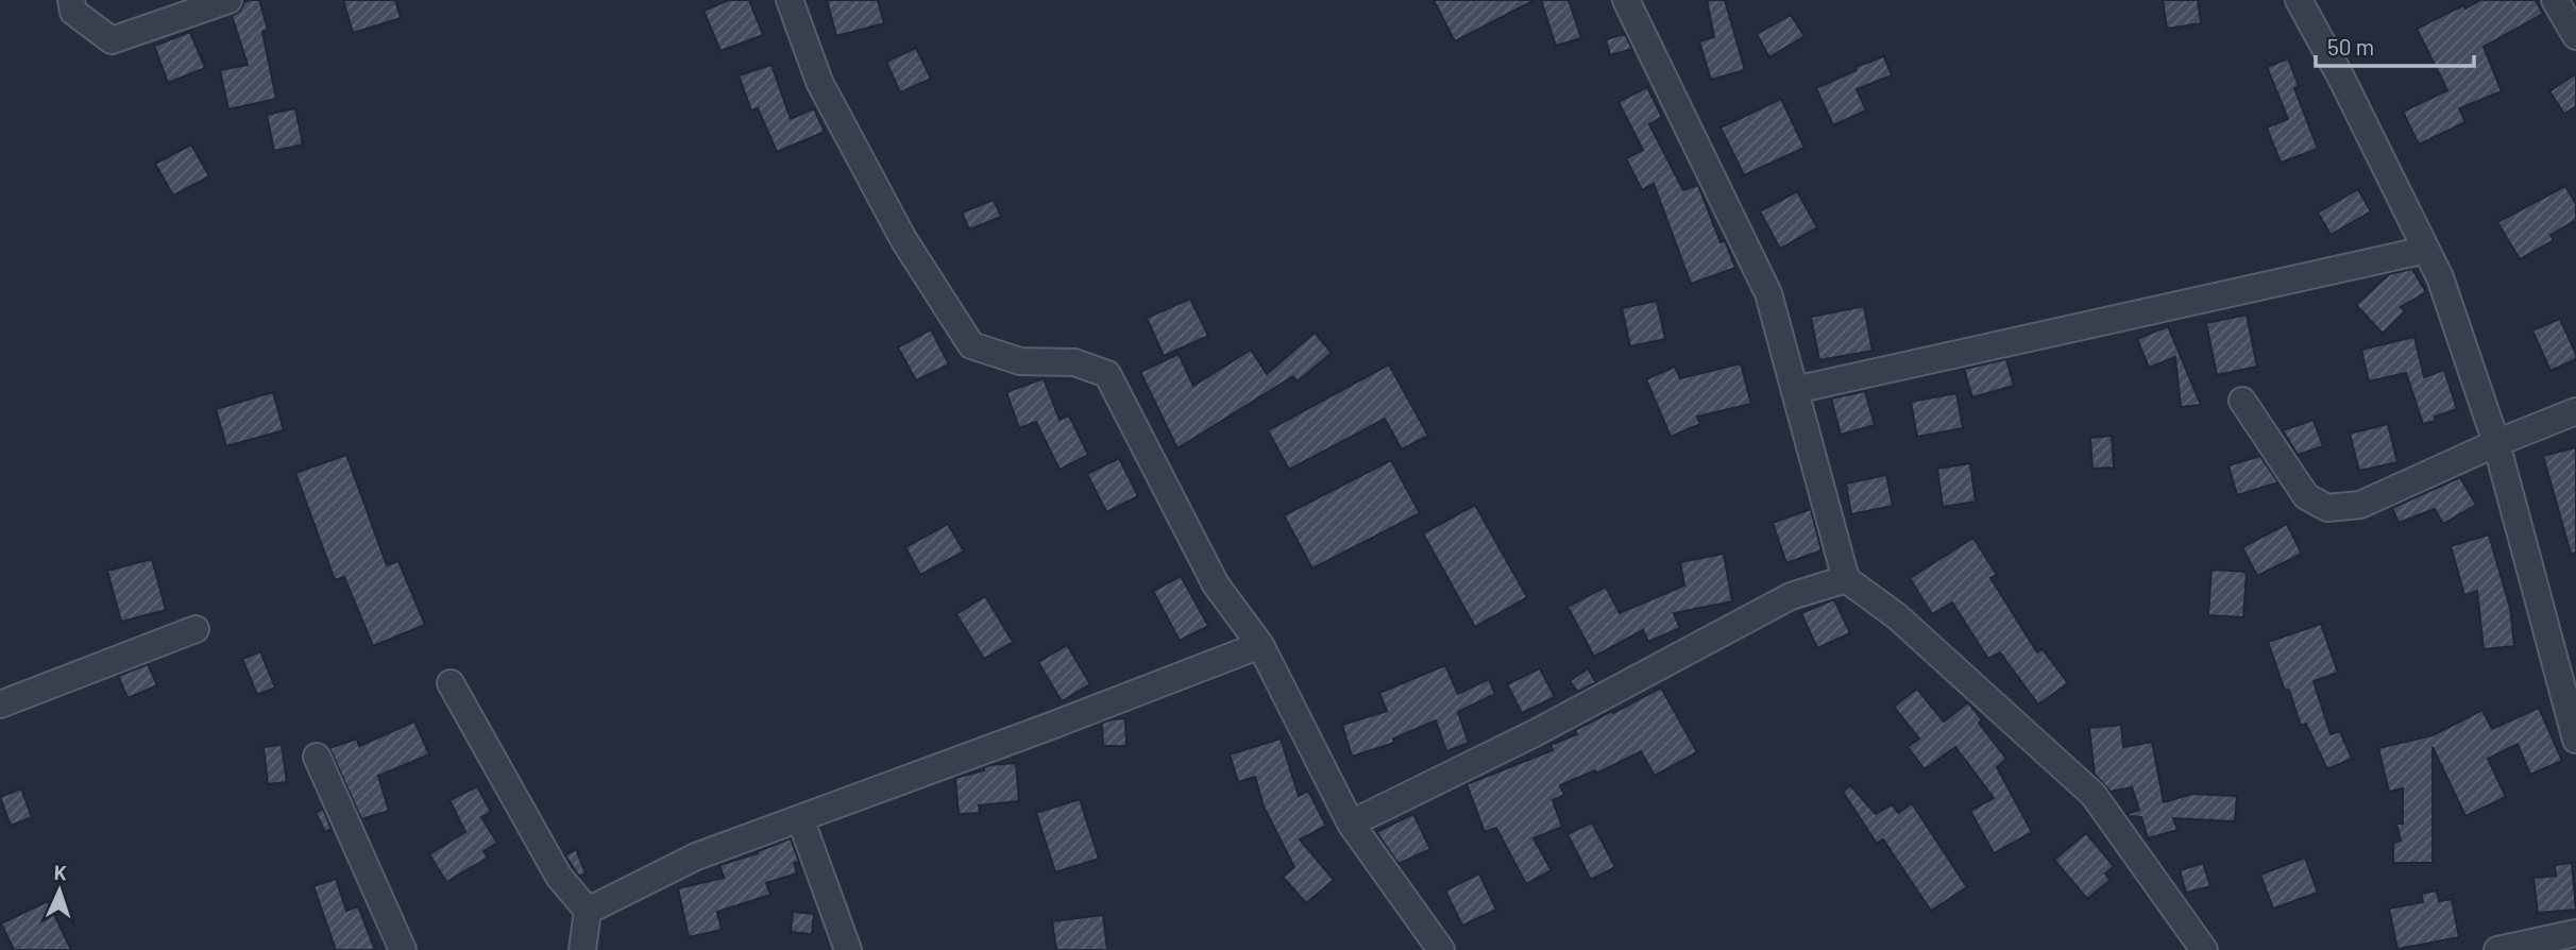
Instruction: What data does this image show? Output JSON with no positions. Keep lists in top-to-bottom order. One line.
{"scale_bar":"50 m","north":"top"}
